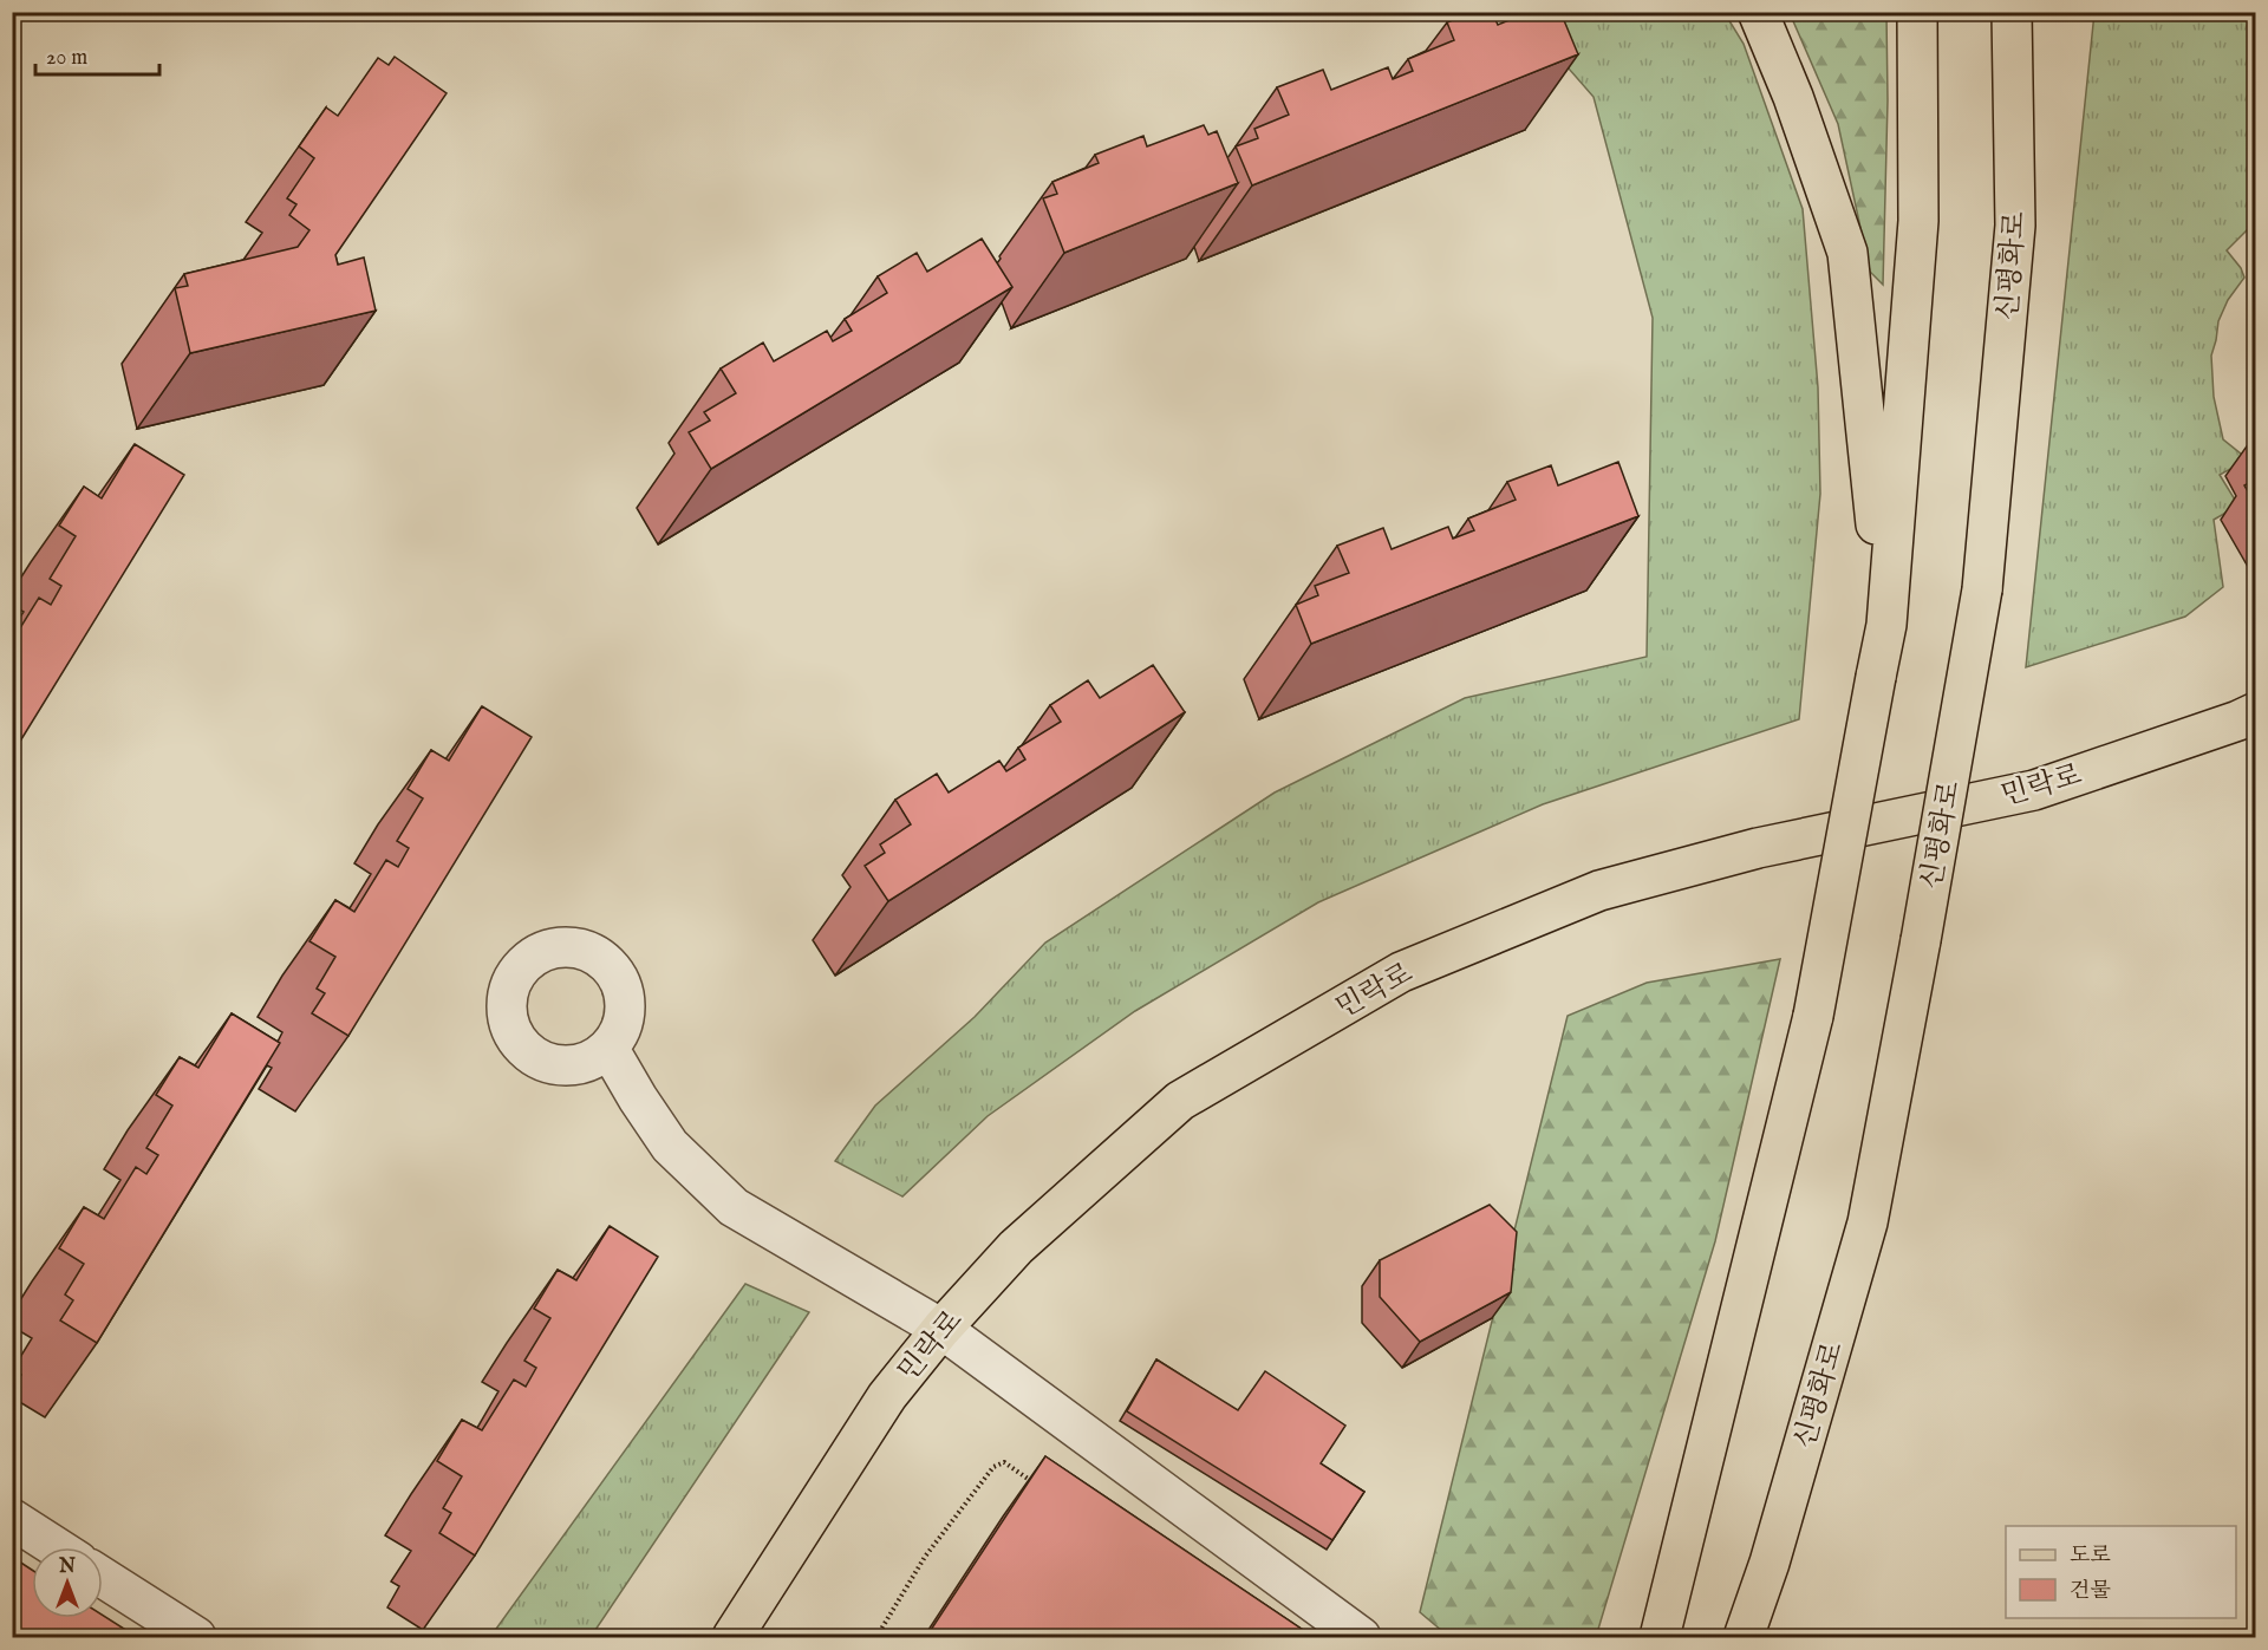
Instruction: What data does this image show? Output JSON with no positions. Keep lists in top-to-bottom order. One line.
{"streets":{"main road":["신평화로","민락로"]},"legend":["도로","건물"],"scale_bar":"20 m","north":"top"}
